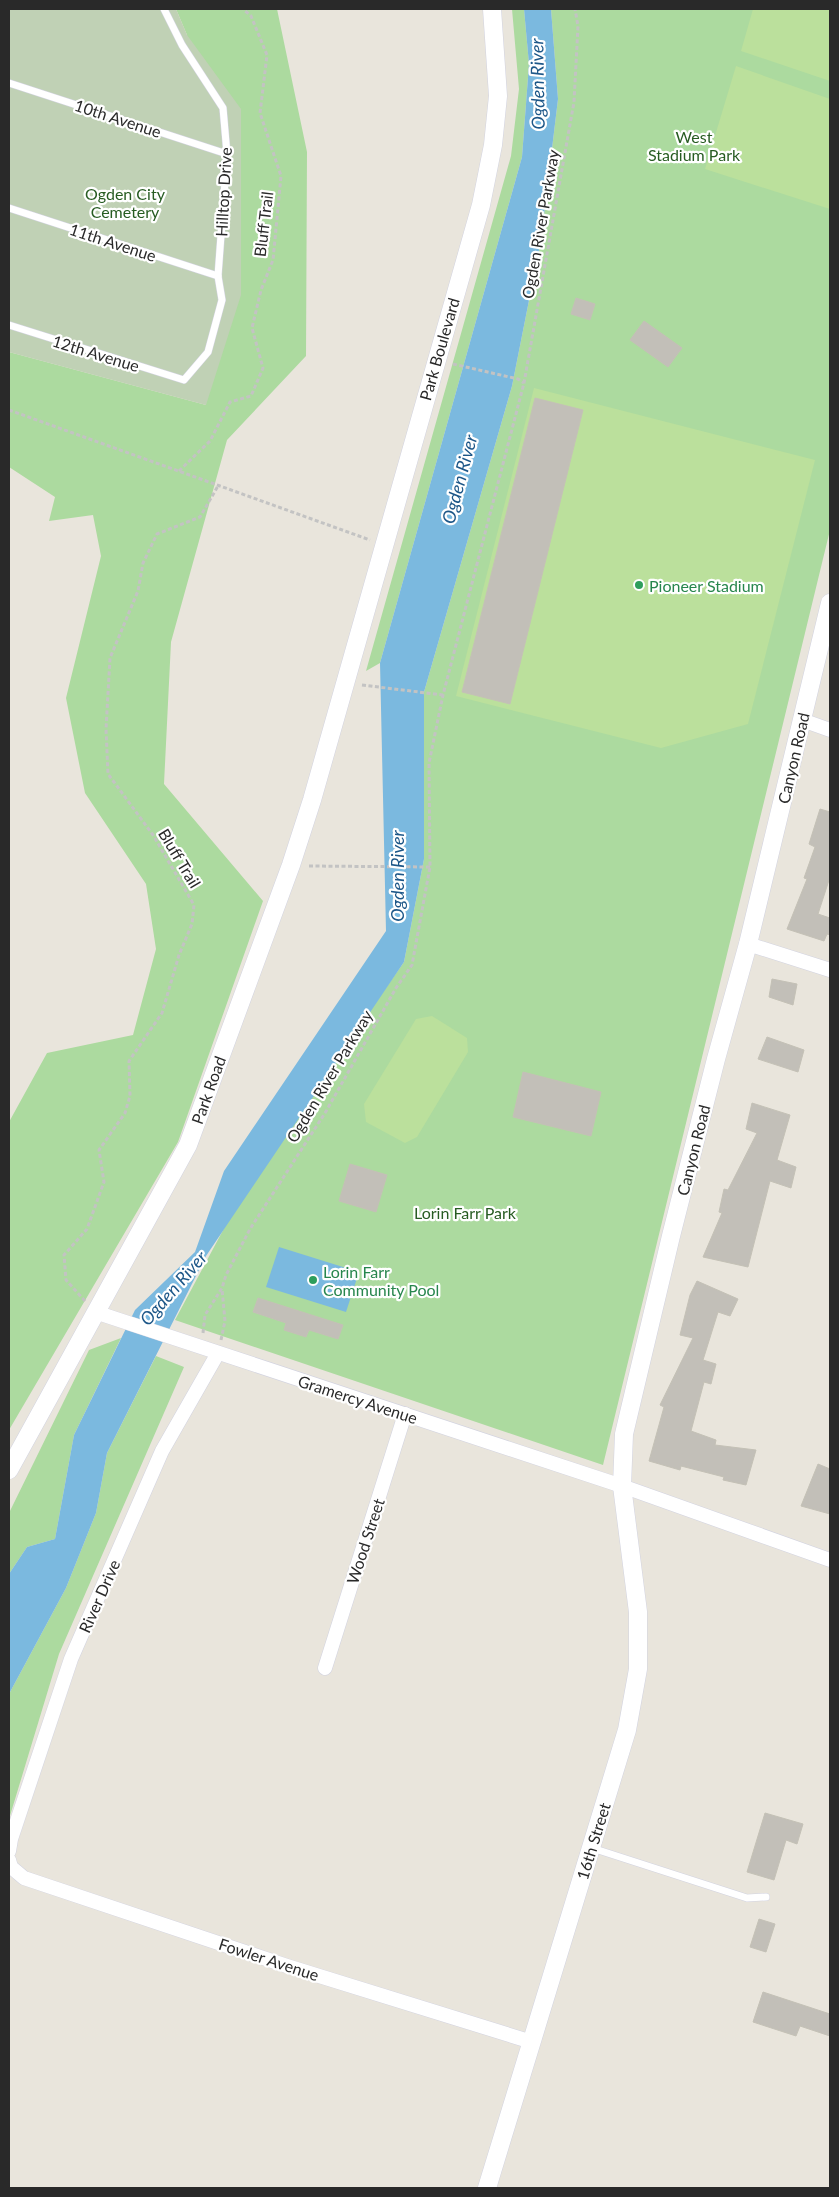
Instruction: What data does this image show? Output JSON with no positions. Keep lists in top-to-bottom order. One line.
{"streets":{"street":["Park Boulevard","Canyon Road","Park Road","Gramercy Avenue","Wood Street","River Drive","16th Street","Fowler Avenue"],"lane":["10th Avenue","Hilltop Drive","11th Avenue","12th Avenue"],"path":["Bluff Trail","Ogden River Parkway"]},"crossings":[["10th Avenue","Hilltop Drive"],["Hilltop Drive","11th Avenue"],["Hilltop Drive","12th Avenue"],["Bluff Trail","Park Road"],["Bluff Trail","Gramercy Avenue"],["Park Boulevard","Park Road"],["Canyon Road","Gramercy Avenue"],["Canyon Road","16th Street"],["Park Road","Gramercy Avenue"],["Gramercy Avenue","Wood Street"],["Gramercy Avenue","River Drive"],["Gramercy Avenue","16th Street"],["16th Street","Fowler Avenue"]],"water":["Ogden River"],"parks":["West Stadium Park","Ogden City Cemetery","Lorin Farr Park"],"places":["Pioneer Stadium","Lorin Farr Community Pool"]}
